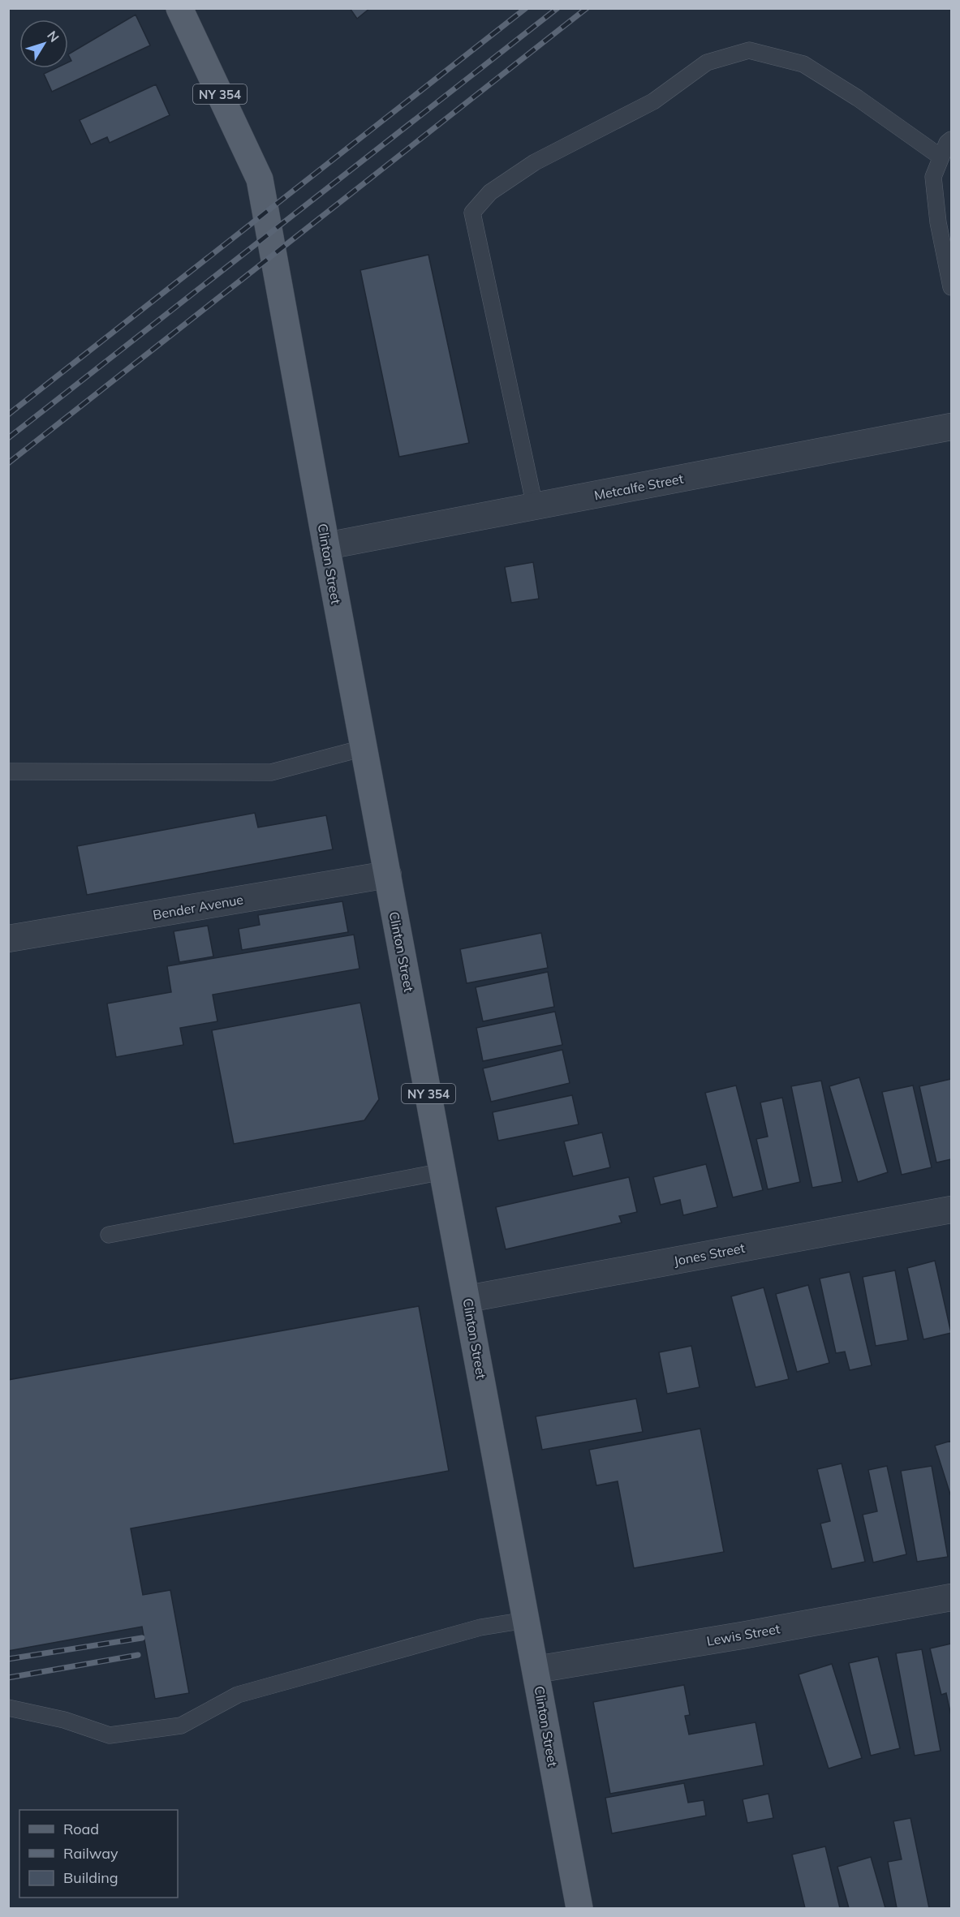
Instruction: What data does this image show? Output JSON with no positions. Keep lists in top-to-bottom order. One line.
{"streets":{"main road":["NY 354","Clinton Street"],"street":["Metcalfe Street","Bender Avenue","Jones Street","Lewis Street"]},"crossings":[["Metcalfe Street","Clinton Street"],["Clinton Street","Bender Avenue"],["Clinton Street","Jones Street"],["Clinton Street","Lewis Street"]],"legend":["Road","Railway","Building"],"north":"top right"}
